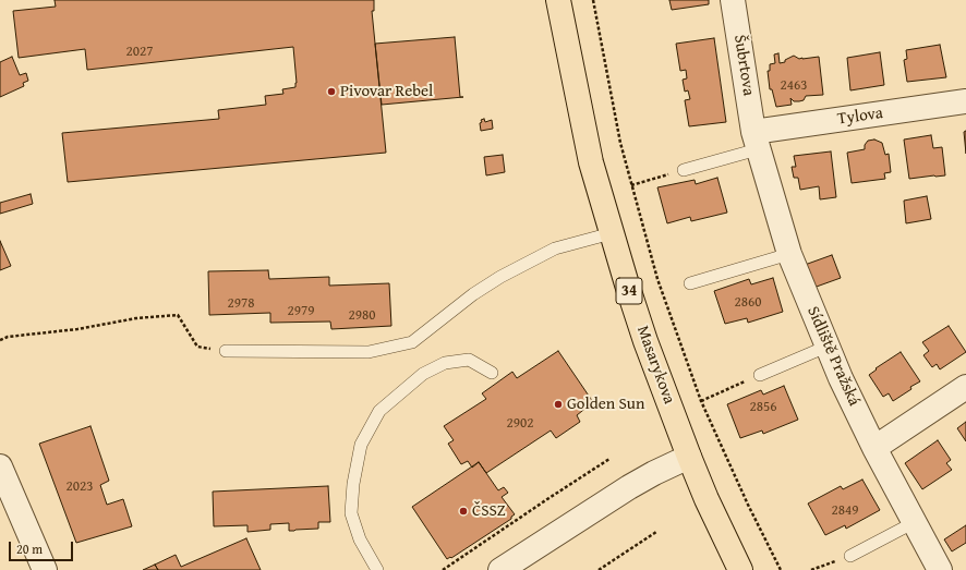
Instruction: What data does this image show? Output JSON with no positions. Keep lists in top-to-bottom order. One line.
{"streets":{"main road":["34","Masarykova"],"street":["Šubrtova","Tylova","Sídliště Pražská"]},"crossings":[["Šubrtova","Tylova"],["Šubrtova","Sídliště Pražská"],["Tylova","Sídliště Pražská"]],"places":["Pivovar Rebel","Golden Sun","ČSSZ"],"house_numbers":["2027","2463","2860","2978","2979","2980","2856","2902","2023","2849"],"scale_bar":"20 m"}
